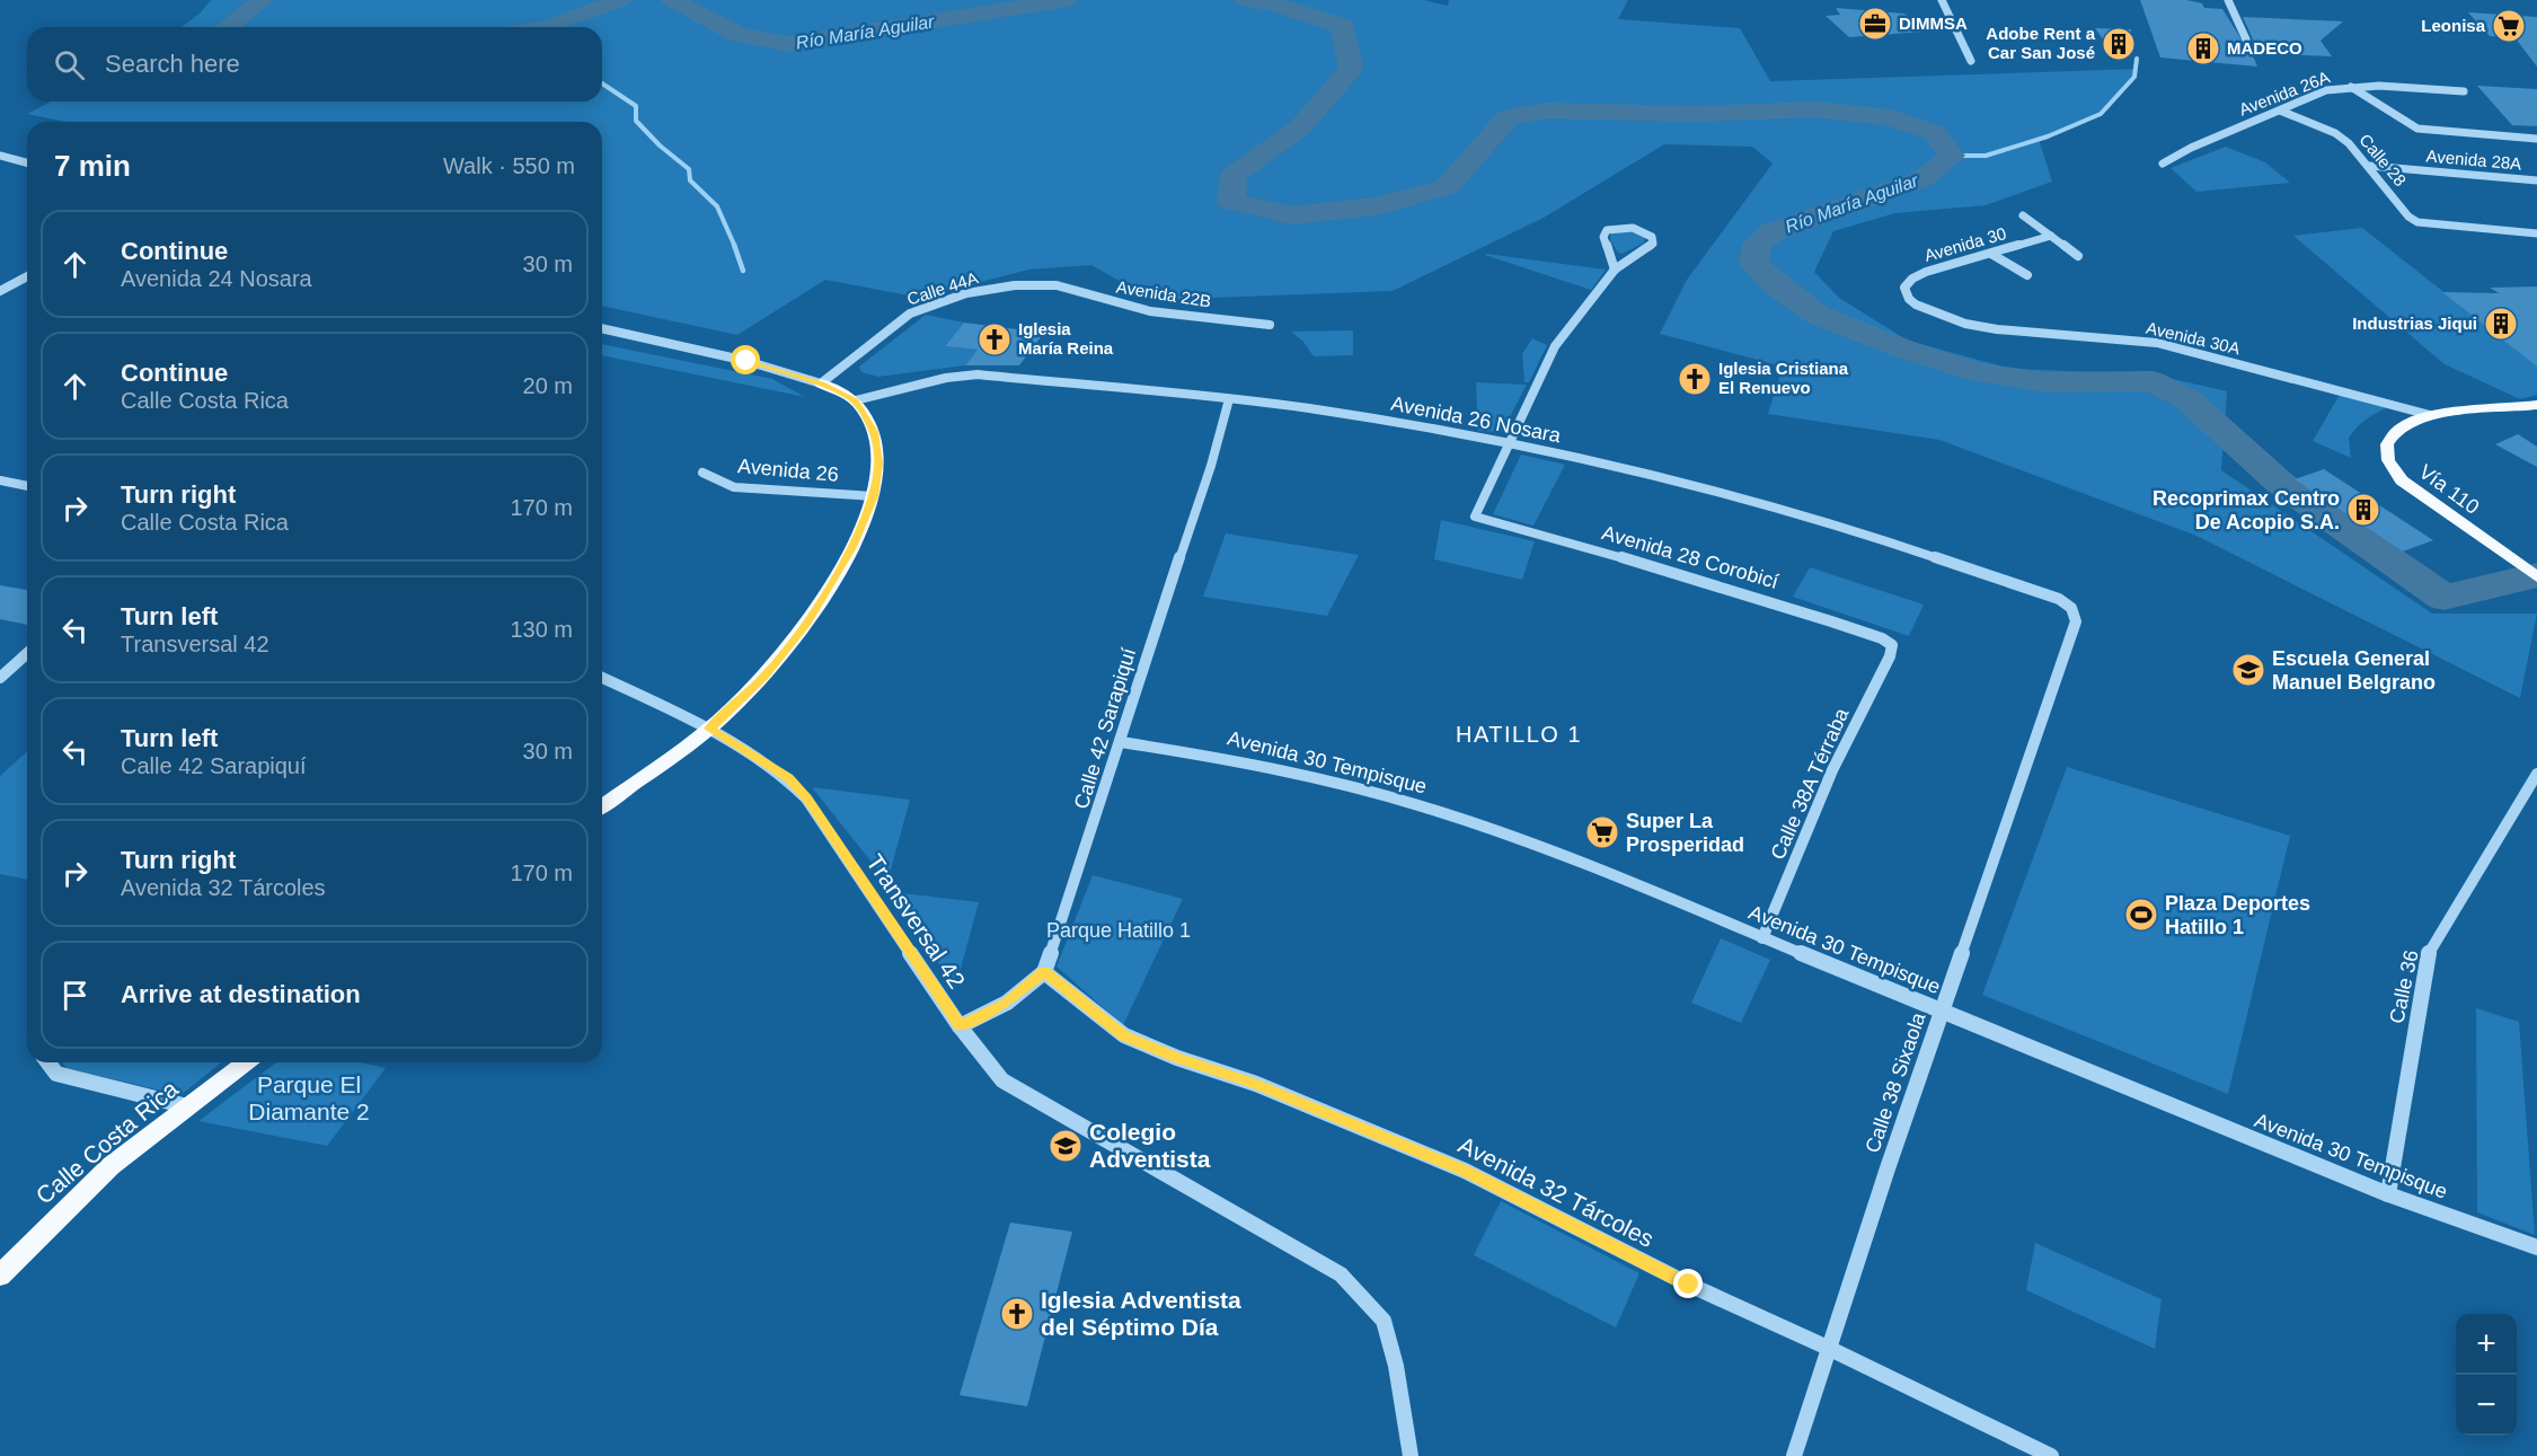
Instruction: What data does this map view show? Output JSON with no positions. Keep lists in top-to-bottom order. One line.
{"streets":{"main road":["Vía 110","Calle Costa Rica"],"street":["Avenida 26A","Calle 28","Avenida 28A","Avenida 30","Calle 44A","Avenida 22B","Avenida 30A","Avenida 26 Nosara","Avenida 26","Avenida 28 Corobicí","Calle 42 Sarapiquí","Avenida 30 Tempisque","Calle 38A Térraba","Transversal 42","Calle 36","Calle 38 Sixaola","Avenida 32 Tárcoles"]},"crossings":[["Avenida 26A","Calle 28"],["Calle 28","Avenida 28A"],["Avenida 30","Avenida 30A"],["Calle 44A","Avenida 22B"],["Avenida 30A","Vía 110"],["Avenida 26 Nosara","Avenida 28 Corobicí"],["Avenida 26 Nosara","Calle 42 Sarapiquí"],["Avenida 26 Nosara","Calle 38 Sixaola"],["Avenida 28 Corobicí","Calle 38A Térraba"],["Calle 42 Sarapiquí","Avenida 30 Tempisque"],["Calle 42 Sarapiquí","Avenida 32 Tárcoles"],["Avenida 30 Tempisque","Calle 38A Térraba"],["Avenida 30 Tempisque","Calle 36"],["Avenida 30 Tempisque","Calle 38 Sixaola"],["Calle 38 Sixaola","Avenida 32 Tárcoles"]],"districts":["HATILLO 1"],"water":["Río María Aguilar"],"parks":["Parque Hatillo 1","Parque El Diamante 2"],"places":{"office":["DIMMSA"],"supermarket":["Leonisa","Super La Prosperidad"],"building":["Adobe Rent a Car San José","MADECO","Industrias Jiqui","Recoprimax Centro De Acopio S.A."],"church":["Iglesia María Reina","Iglesia Cristiana El Renuevo","Iglesia Adventista del Séptimo Día"],"school or university":["Escuela General Manuel Belgrano","Colegio Adventista"],"sports":["Plaza Deportes Hatillo 1"]},"page":{"search":"Search here","heading":["7 min","Walk · 550 m"],"list":[["Continue","Avenida 24 Nosara","30 m"],["Continue","Calle Costa Rica","20 m"],["Turn right","Calle Costa Rica","170 m"],["Turn left","Transversal 42","130 m"],["Turn left","Calle 42 Sarapiquí","30 m"],["Turn right","Avenida 32 Tárcoles","170 m"],"Arrive at destination"],"map_buttons":["+","−"]}}
